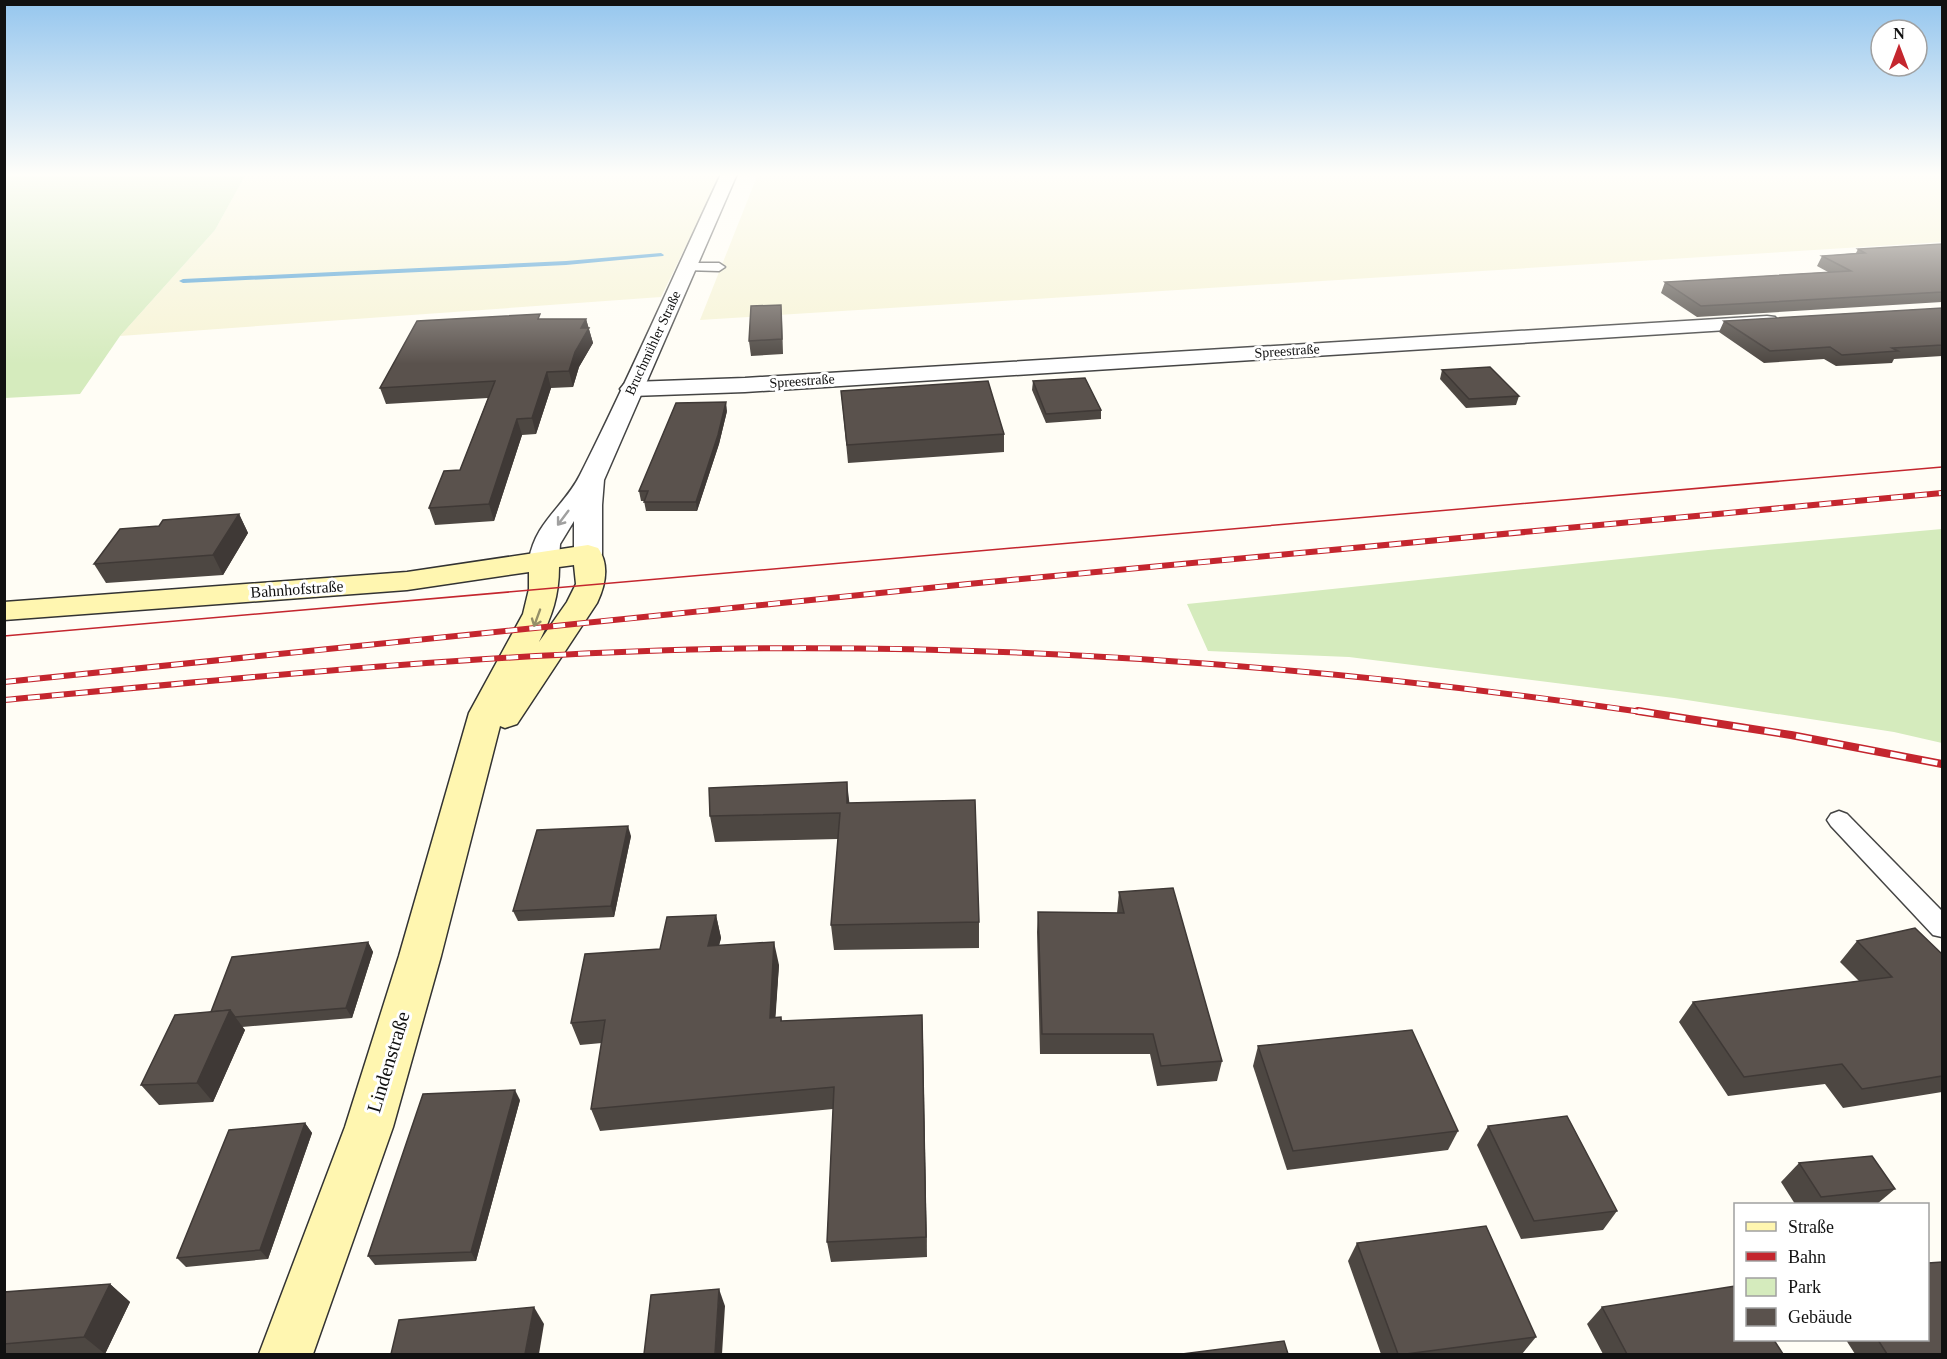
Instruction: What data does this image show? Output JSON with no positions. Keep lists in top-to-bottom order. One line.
{"streets":{"main road":["Bahnhofstraße","Lindenstraße"],"street":["Bruchmühler Straße","Spreestraße"]},"crossings":[["Bruchmühler Straße","Spreestraße"],["Bruchmühler Straße","Bahnhofstraße"],["Bruchmühler Straße","Lindenstraße"],["Bahnhofstraße","Lindenstraße"]],"legend":["Straße","Bahn","Park","Gebäude"],"north":"top"}
